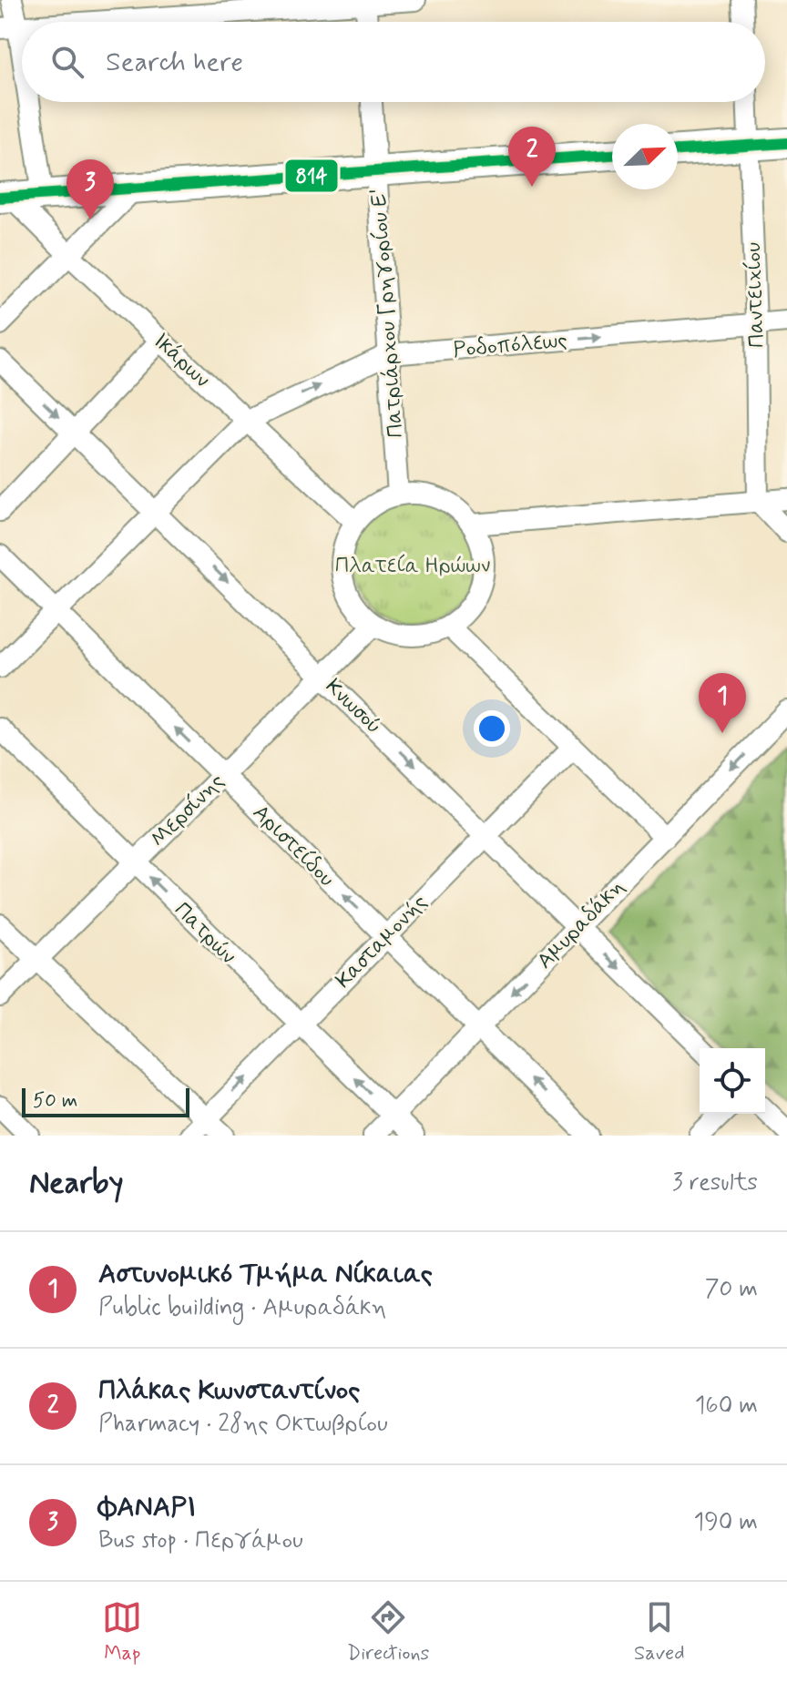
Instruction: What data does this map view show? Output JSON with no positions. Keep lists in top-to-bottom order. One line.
{"streets":{"street":["Παντειχίου","Πατριάρχου Γρηγορίου Ε'","Ροδοπόλεως","Ικάρων","Κνωσού","Μερσίνης","Αριστείδου","Αμυραδάκη","Πατρών","Κασταμονής"]},"crossings":[["Παντειχίου","Ροδοπόλεως"],["Πατριάρχου Γρηγορίου Ε'","Ροδοπόλεως"],["Πατριάρχου Γρηγορίου Ε'","Ικάρων"],["Πατριάρχου Γρηγορίου Ε'","Μερσίνης"],["Ροδοπόλεως","Ικάρων"],["Ροδοπόλεως","Κνωσού"],["Ροδοπόλεως","Αριστείδου"],["Ικάρων","Μερσίνης"],["Κνωσού","Μερσίνης"],["Κνωσού","Αμυραδάκη"],["Κνωσού","Κασταμονής"],["Μερσίνης","Αριστείδου"],["Μερσίνης","Πατρών"],["Αριστείδου","Αμυραδάκη"],["Αριστείδου","Κασταμονής"],["Αμυραδάκη","Πατρών"],["Πατρών","Κασταμονής"]],"one_way":["Κνωσού","Αριστείδου","Αμυραδάκη"],"parks":["Πλατεία Ηρώων"],"lines":["transit line 814"],"scale_bar":"50 m","north":"top right","page":{"search":"Search here","pins":["2","3","1"],"scale":"50 m","heading":["Nearby","3 results"],"list":[{"mark":"1","name":"Αστυνομικό Τμήμα Νίκαιας","note":"Public building · Αμυραδάκη","value":"70 m"},{"mark":"2","name":"Πλάκας Κωνσταντίνος","note":"Pharmacy · 28ης Οκτωβρίου","value":"160 m"},{"mark":"3","name":"ΦΑΝΑΡΙ","note":"Bus stop · Περγάμου","value":"190 m"}],"nav":["Map","Directions","Saved"]}}
